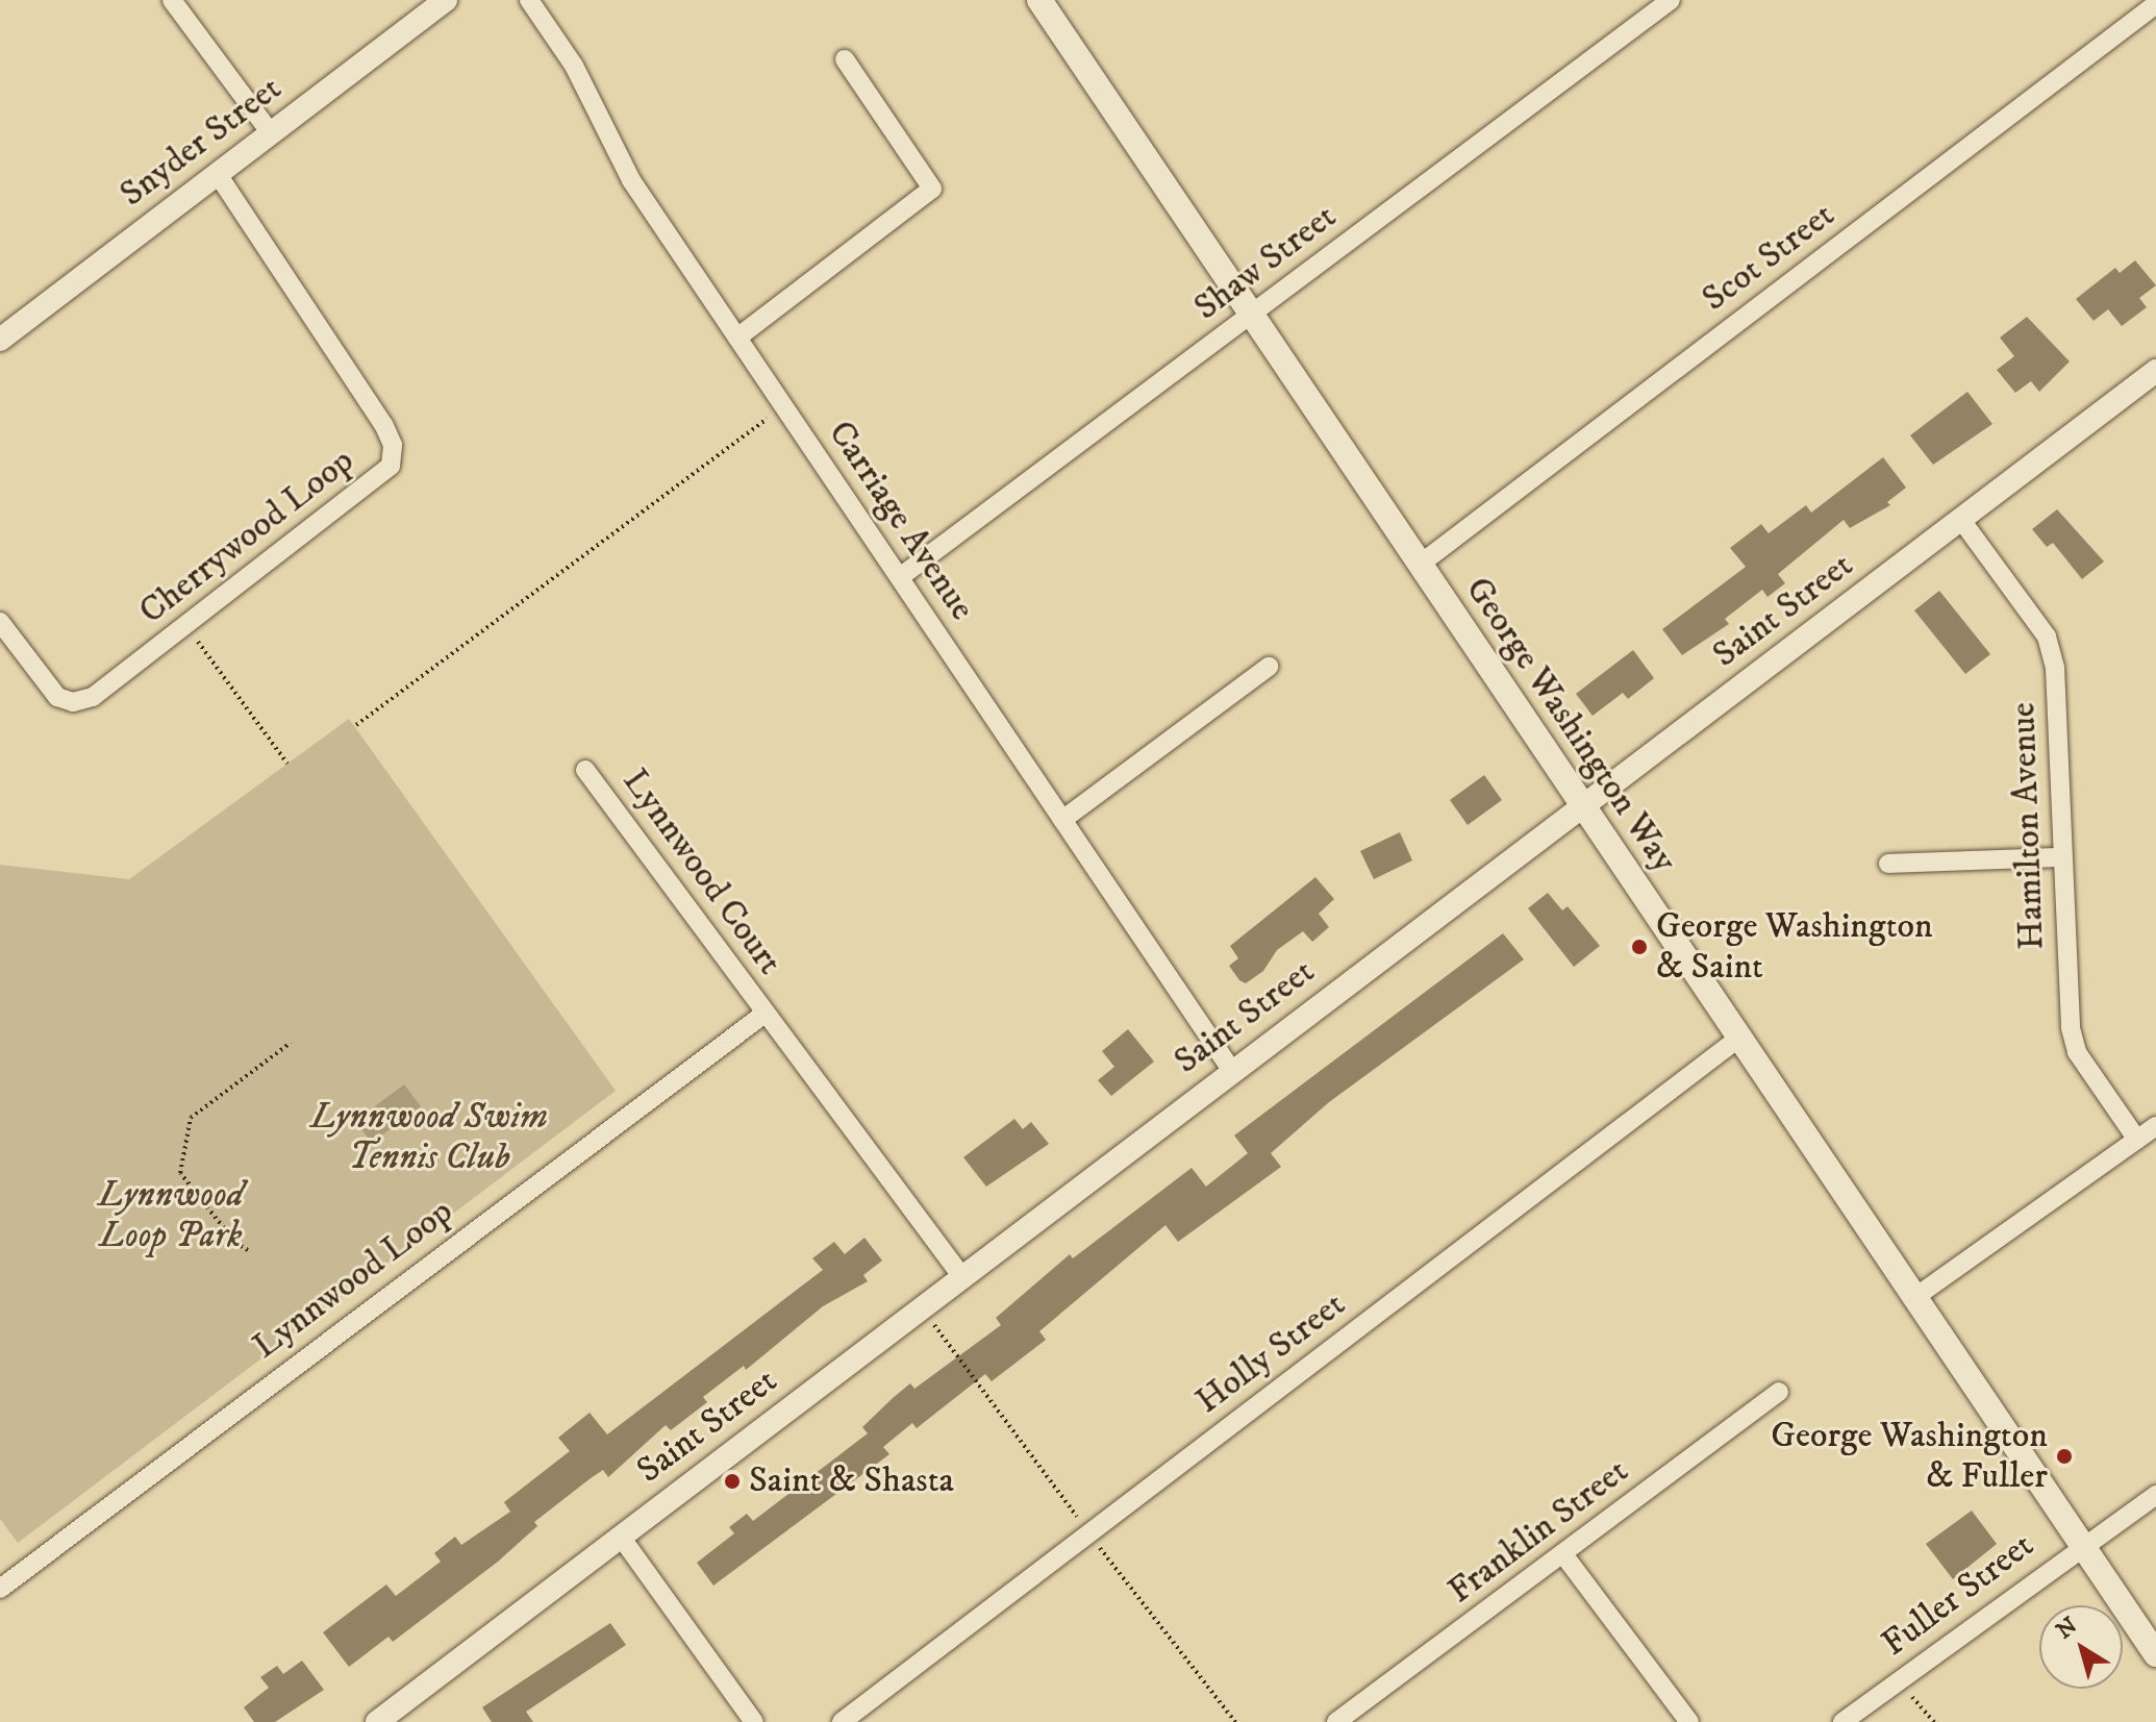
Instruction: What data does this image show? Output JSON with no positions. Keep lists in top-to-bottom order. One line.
{"streets":{"main road":["George Washington Way"],"street":["Snyder Street","Scot Street","Shaw Street","Carriage Avenue","Cherrywood Loop","Saint Street","Hamilton Avenue","Lynnwood Court","Lynnwood Loop","Holly Street","Franklin Street","Fuller Street"]},"crossings":[["Snyder Street","Cherrywood Loop"],["Scot Street","George Washington Way"],["Shaw Street","Carriage Avenue"],["Shaw Street","George Washington Way"],["Carriage Avenue","Saint Street"],["Saint Street","George Washington Way"],["Saint Street","Hamilton Avenue"],["George Washington Way","Holly Street"],["George Washington Way","Fuller Street"],["Lynnwood Court","Lynnwood Loop"]],"parks":["Lynnwood Swim Tennis Club","Lynnwood Loop Park"],"places":["George Washington & Saint","George Washington & Fuller","Saint & Shasta"],"north":"top left"}
